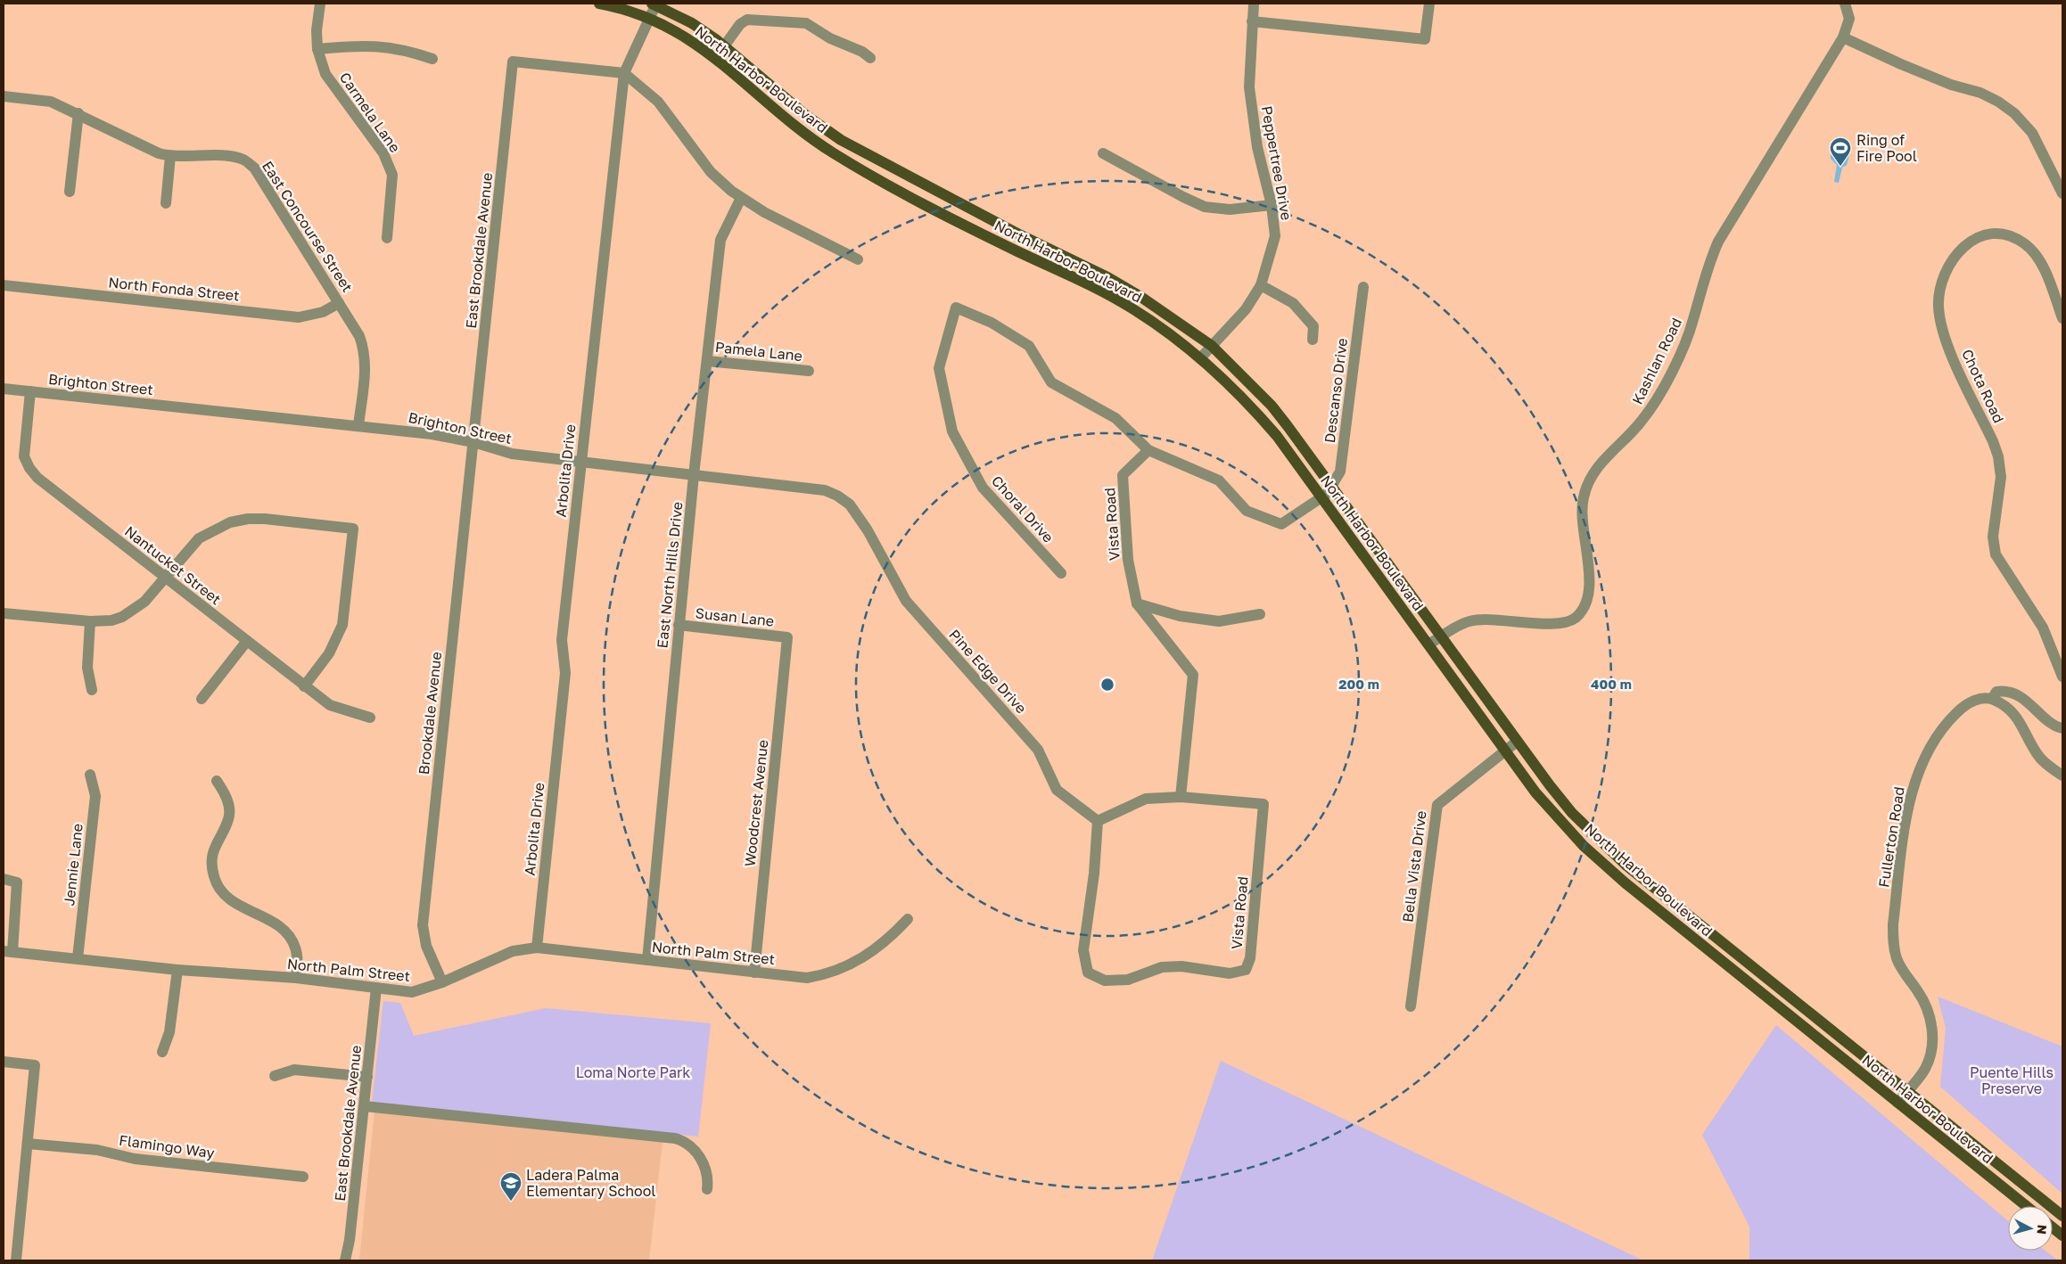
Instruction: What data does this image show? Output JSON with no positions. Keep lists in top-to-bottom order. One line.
{"streets":{"main road":["North Harbor Boulevard"],"street":["Carmela Lane","Peppertree Drive","East Concourse Street","East Brookdale Avenue","North Fonda Street","Pamela Lane","Kashlan Road","Brighton Street","Chota Road","Descanso Drive","Arbolita Drive","Choral Drive","Vista Road","Nantucket Street","East North Hills Drive","Susan Lane","Pine Edge Drive","Brookdale Avenue","Woodcrest Avenue","Fullerton Road","Jennie Lane","Bella Vista Drive","North Palm Street","Flamingo Way"]},"crossings":[["North Harbor Boulevard","Peppertree Drive"],["North Harbor Boulevard","Kashlan Road"],["North Harbor Boulevard","Descanso Drive"],["North Harbor Boulevard","Arbolita Drive"],["North Harbor Boulevard","Fullerton Road"],["North Harbor Boulevard","Bella Vista Drive"],["East Concourse Street","North Fonda Street"],["East Concourse Street","Brighton Street"],["East Brookdale Avenue","Brighton Street"],["East Brookdale Avenue","Arbolita Drive"],["East Brookdale Avenue","Brookdale Avenue"],["East Brookdale Avenue","North Palm Street"],["Pamela Lane","East North Hills Drive"],["Brighton Street","Arbolita Drive"],["Brighton Street","Nantucket Street"],["Brighton Street","East North Hills Drive"],["Brighton Street","Pine Edge Drive"],["Brighton Street","Brookdale Avenue"],["Arbolita Drive","North Palm Street"],["Choral Drive","Vista Road"],["Vista Road","Pine Edge Drive"],["East North Hills Drive","Susan Lane"],["East North Hills Drive","North Palm Street"],["Susan Lane","Woodcrest Avenue"],["Brookdale Avenue","North Palm Street"],["Woodcrest Avenue","North Palm Street"],["Jennie Lane","North Palm Street"]],"parks":["Loma Norte Park","Puente Hills Preserve"],"places":{"sports":["Ring of Fire Pool"],"school or university":["Ladera Palma Elementary School"]},"north":"right","rings":["200 m","400 m"]}
